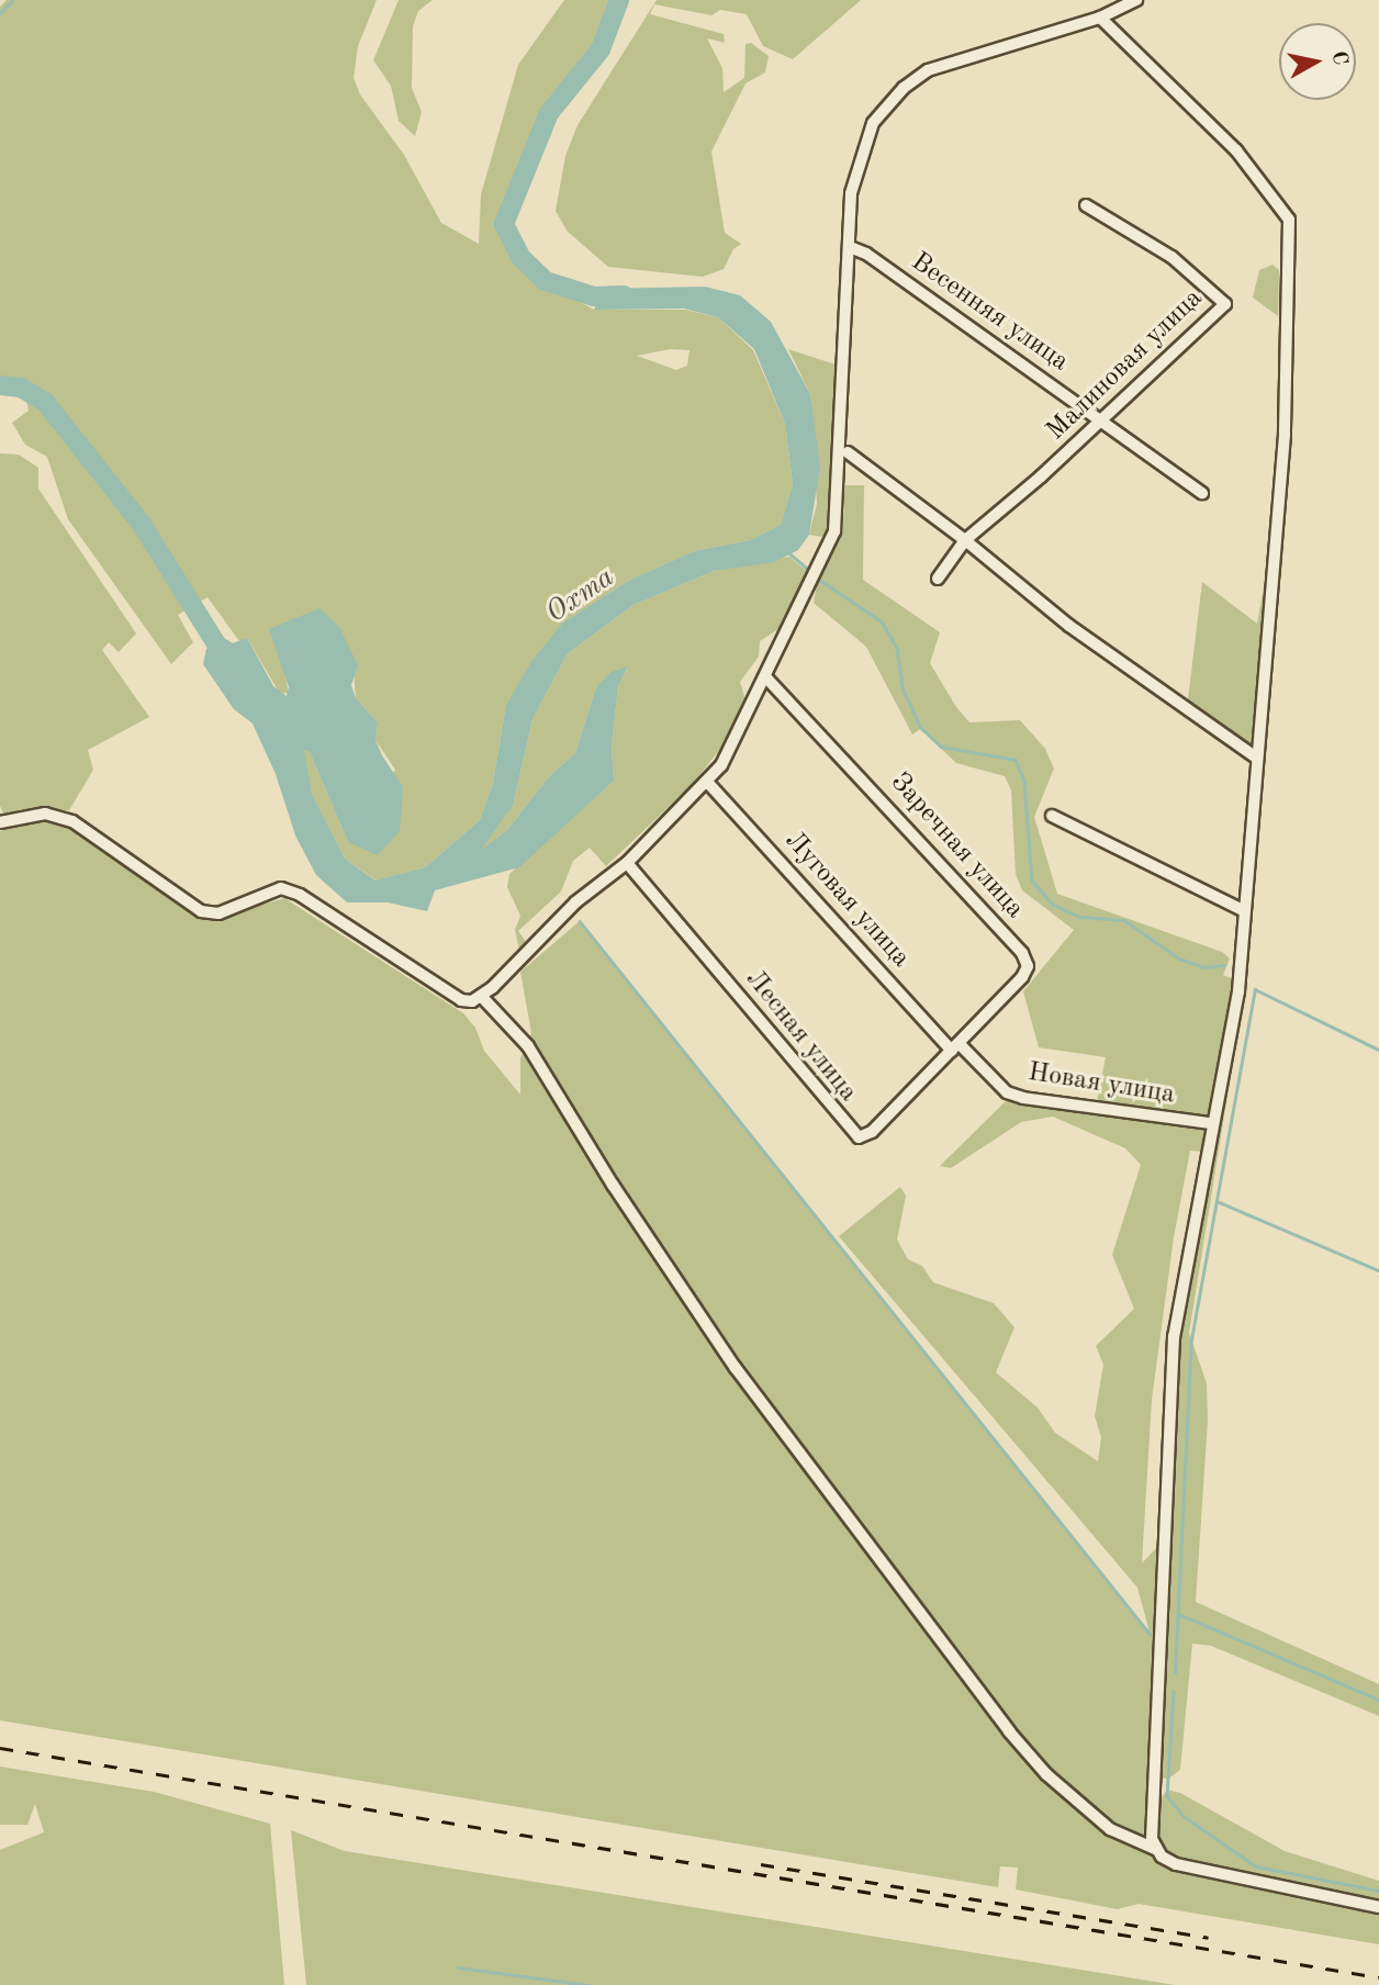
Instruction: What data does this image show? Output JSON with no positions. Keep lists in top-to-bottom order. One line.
{"streets":{"street":["Весенняя улица","Малиновая улица","Заречная улица","Луговая улица","Лесная улица","Новая улица"]},"crossings":[["Весенняя улица","Малиновая улица"],["Заречная улица","Луговая улица"],["Заречная улица","Лесная улица"],["Заречная улица","Новая улица"],["Луговая улица","Лесная улица"],["Луговая улица","Новая улица"],["Лесная улица","Новая улица"]],"water":["Охта"],"north":"right"}
